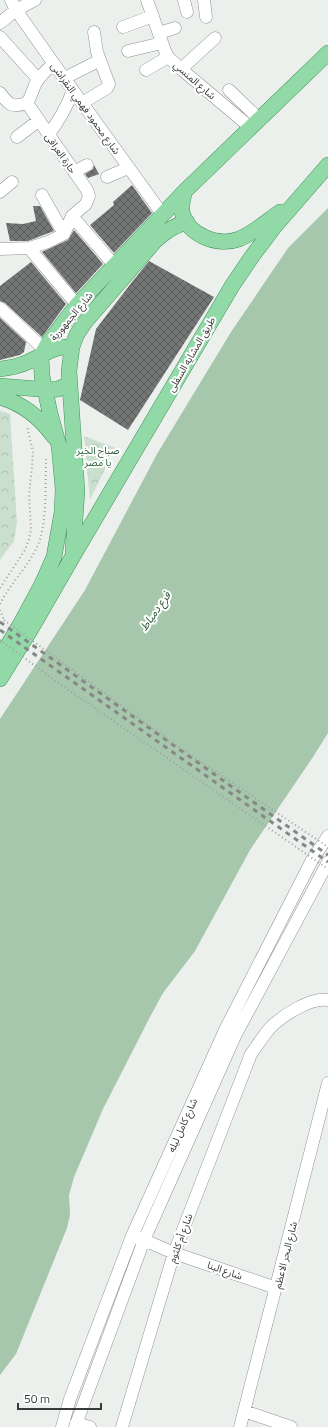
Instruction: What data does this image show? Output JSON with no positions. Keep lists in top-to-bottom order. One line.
{"streets":{"main road":["شارع الجمهورية","طريق المشايه السفلى"],"street":["شارع المنسي","شارع محمود فهمي النقراشى","حارة العراقى","شارع كامل ليله","شارع أم كلثوم","شارع البحر الاعظم","شارع البنا"]},"crossings":[["شارع المنسي","شارع الجمهورية"],["شارع محمود فهمي النقراشى","شارع الجمهورية"],["شارع الجمهورية","طريق المشايه السفلى"],["شارع كامل ليله","شارع البنا"],["شارع أم كلثوم","شارع البنا"],["شارع البحر الاعظم","شارع البنا"]],"water":["فرع دمياط"],"parks":["صباح الخير يا مصر"],"scale_bar":"50 m"}
